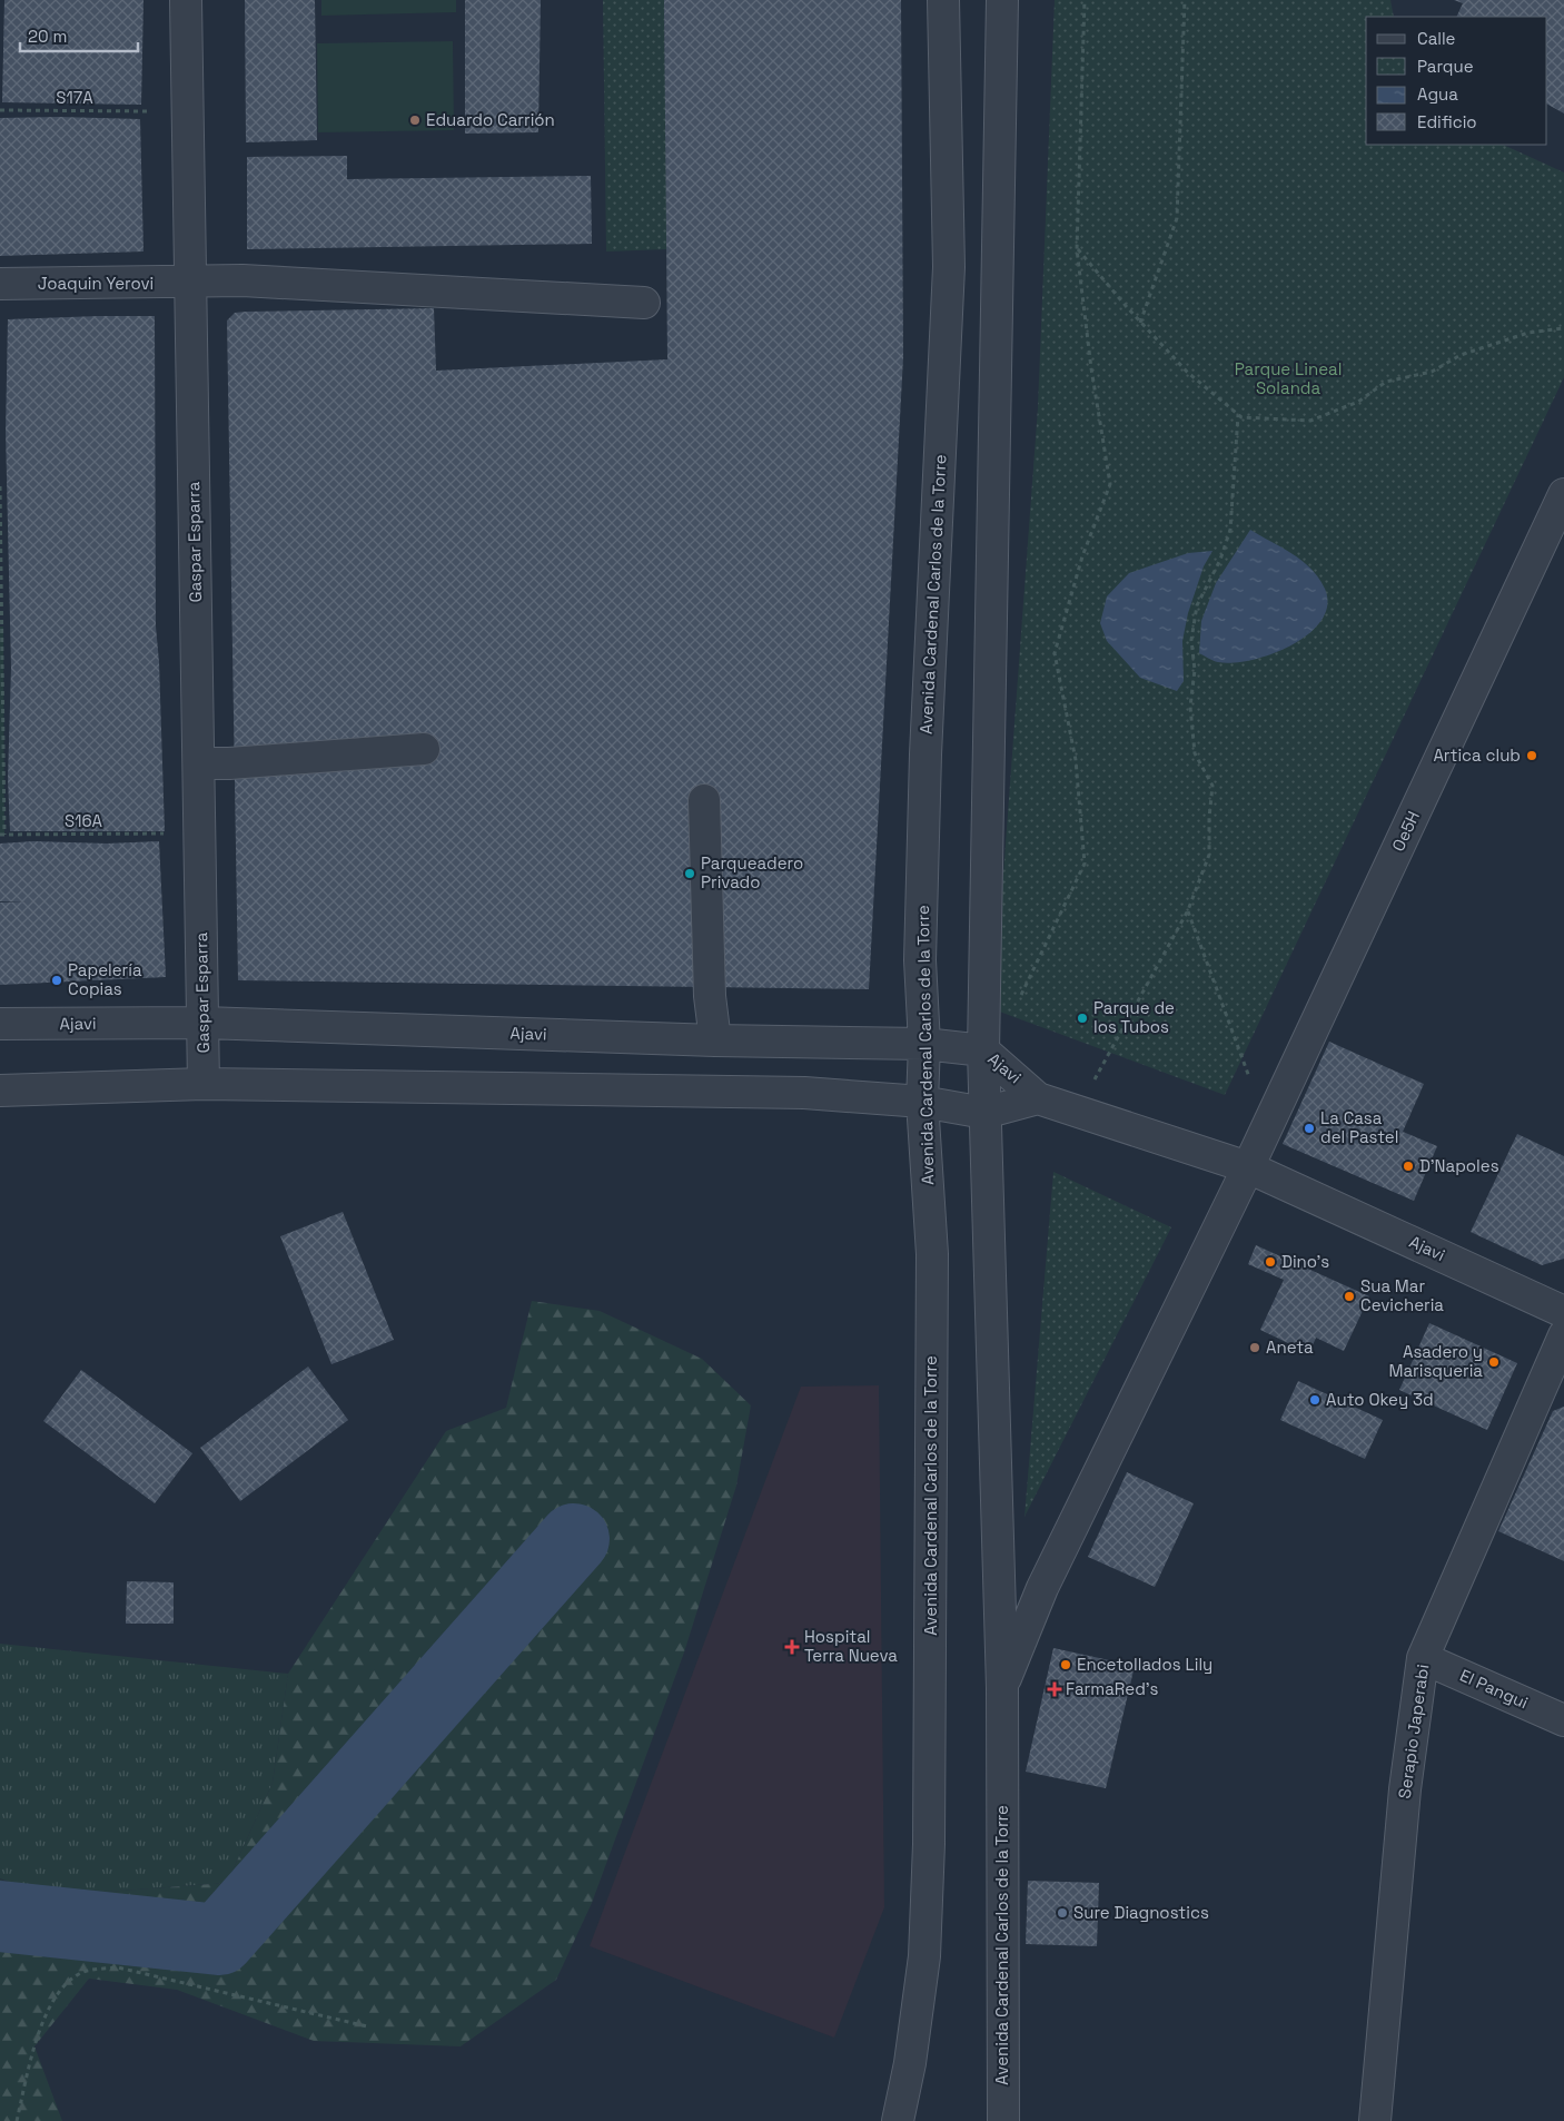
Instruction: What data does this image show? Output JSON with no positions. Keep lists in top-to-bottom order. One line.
{"streets":{"street":["Joaquin Yerovi","Gaspar Esparra","Avenida Cardenal Carlos de la Torre","Oe5H","Ajavi","El Pangui","Serapio Japerabi"],"path":["S17A","S16A"]},"crossings":[["Joaquin Yerovi","Gaspar Esparra"],["Gaspar Esparra","Ajavi"],["Avenida Cardenal Carlos de la Torre","Oe5H"],["Avenida Cardenal Carlos de la Torre","Ajavi"],["Oe5H","Ajavi"],["El Pangui","Serapio Japerabi"]],"parks":["Parque Lineal Solanda"],"places":{"other":["Eduardo Carrión","Artica club","Parqueadero Privado","Papelería Copias","Parque de los Tubos","La Casa del Pastel","D'Napoles","Dino's","Sua Mar Cevicheria","Aneta","Asadero y Marisqueria","Auto Okey 3d","Encetollados Lily","Sure Diagnostics"],"health":["Hospital Terra Nueva","FarmaRed's"]},"legend":["Calle","Parque","Agua","Edificio"],"scale_bar":"20 m"}
